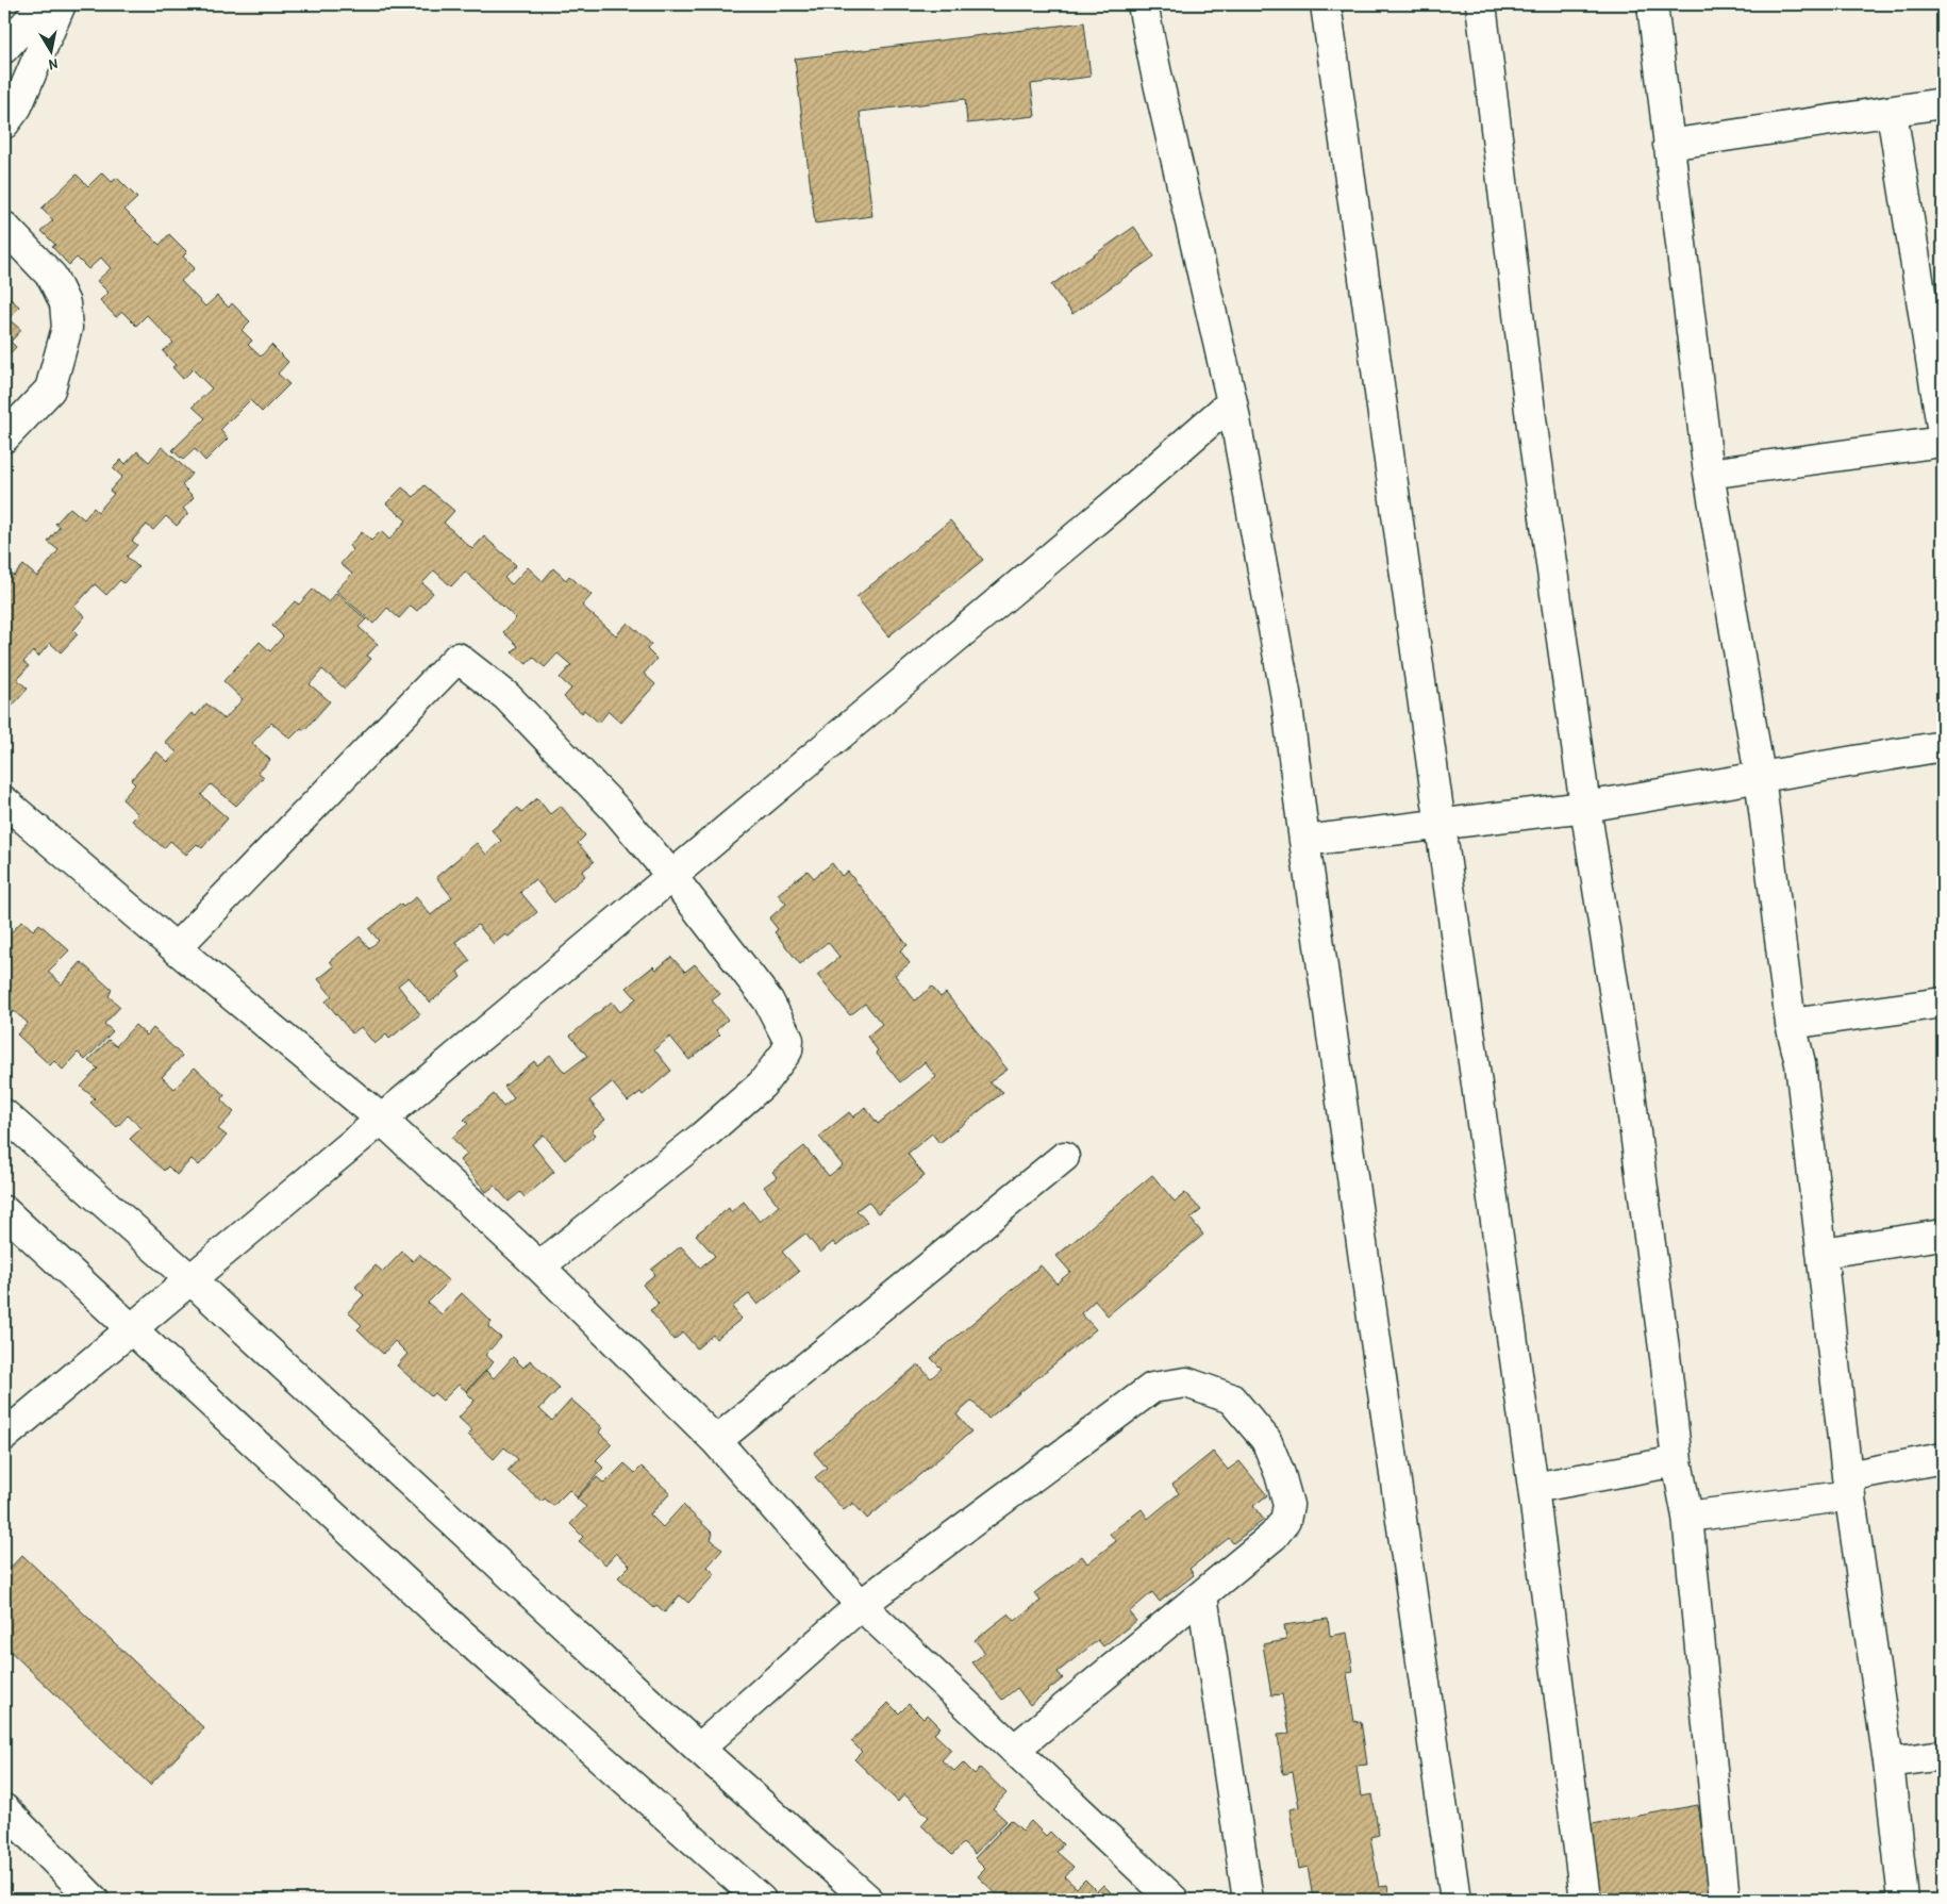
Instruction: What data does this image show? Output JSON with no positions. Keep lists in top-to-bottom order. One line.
{"north":"bottom"}
